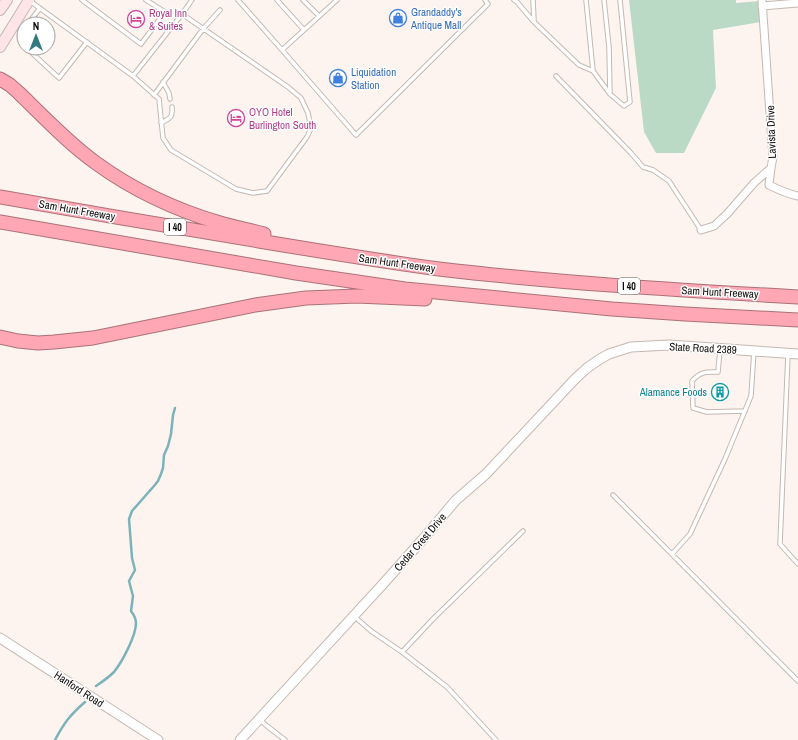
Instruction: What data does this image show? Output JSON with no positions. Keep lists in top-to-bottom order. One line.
{"streets":{"highway":["Sam Hunt Freeway","I 40"],"street":["Lavista Drive","State Road 2389","Cedar Crest Drive","Hanford Road"]},"crossings":[["State Road 2389","Cedar Crest Drive"]],"places":{"shop":["Grandaddy's Antique Mall","Liquidation Station"],"hotel":["Royal Inn & Suites","OYO Hotel Burlington South"],"building":["Alamance Foods"]},"north":"top"}
